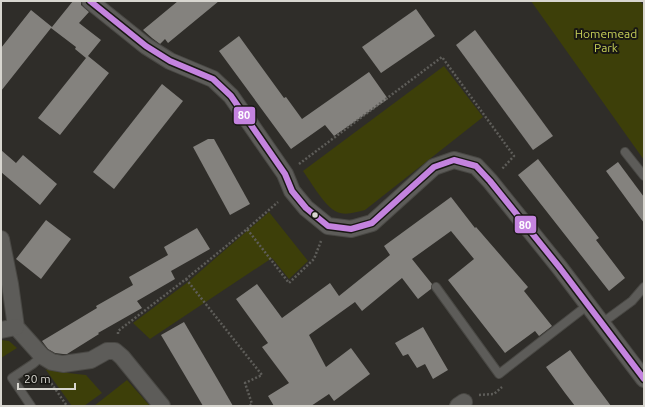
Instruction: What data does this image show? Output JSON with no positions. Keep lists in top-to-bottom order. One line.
{"parks":["Homemead Park"],"lines":["transit line 80"],"scale_bar":"20 m"}
